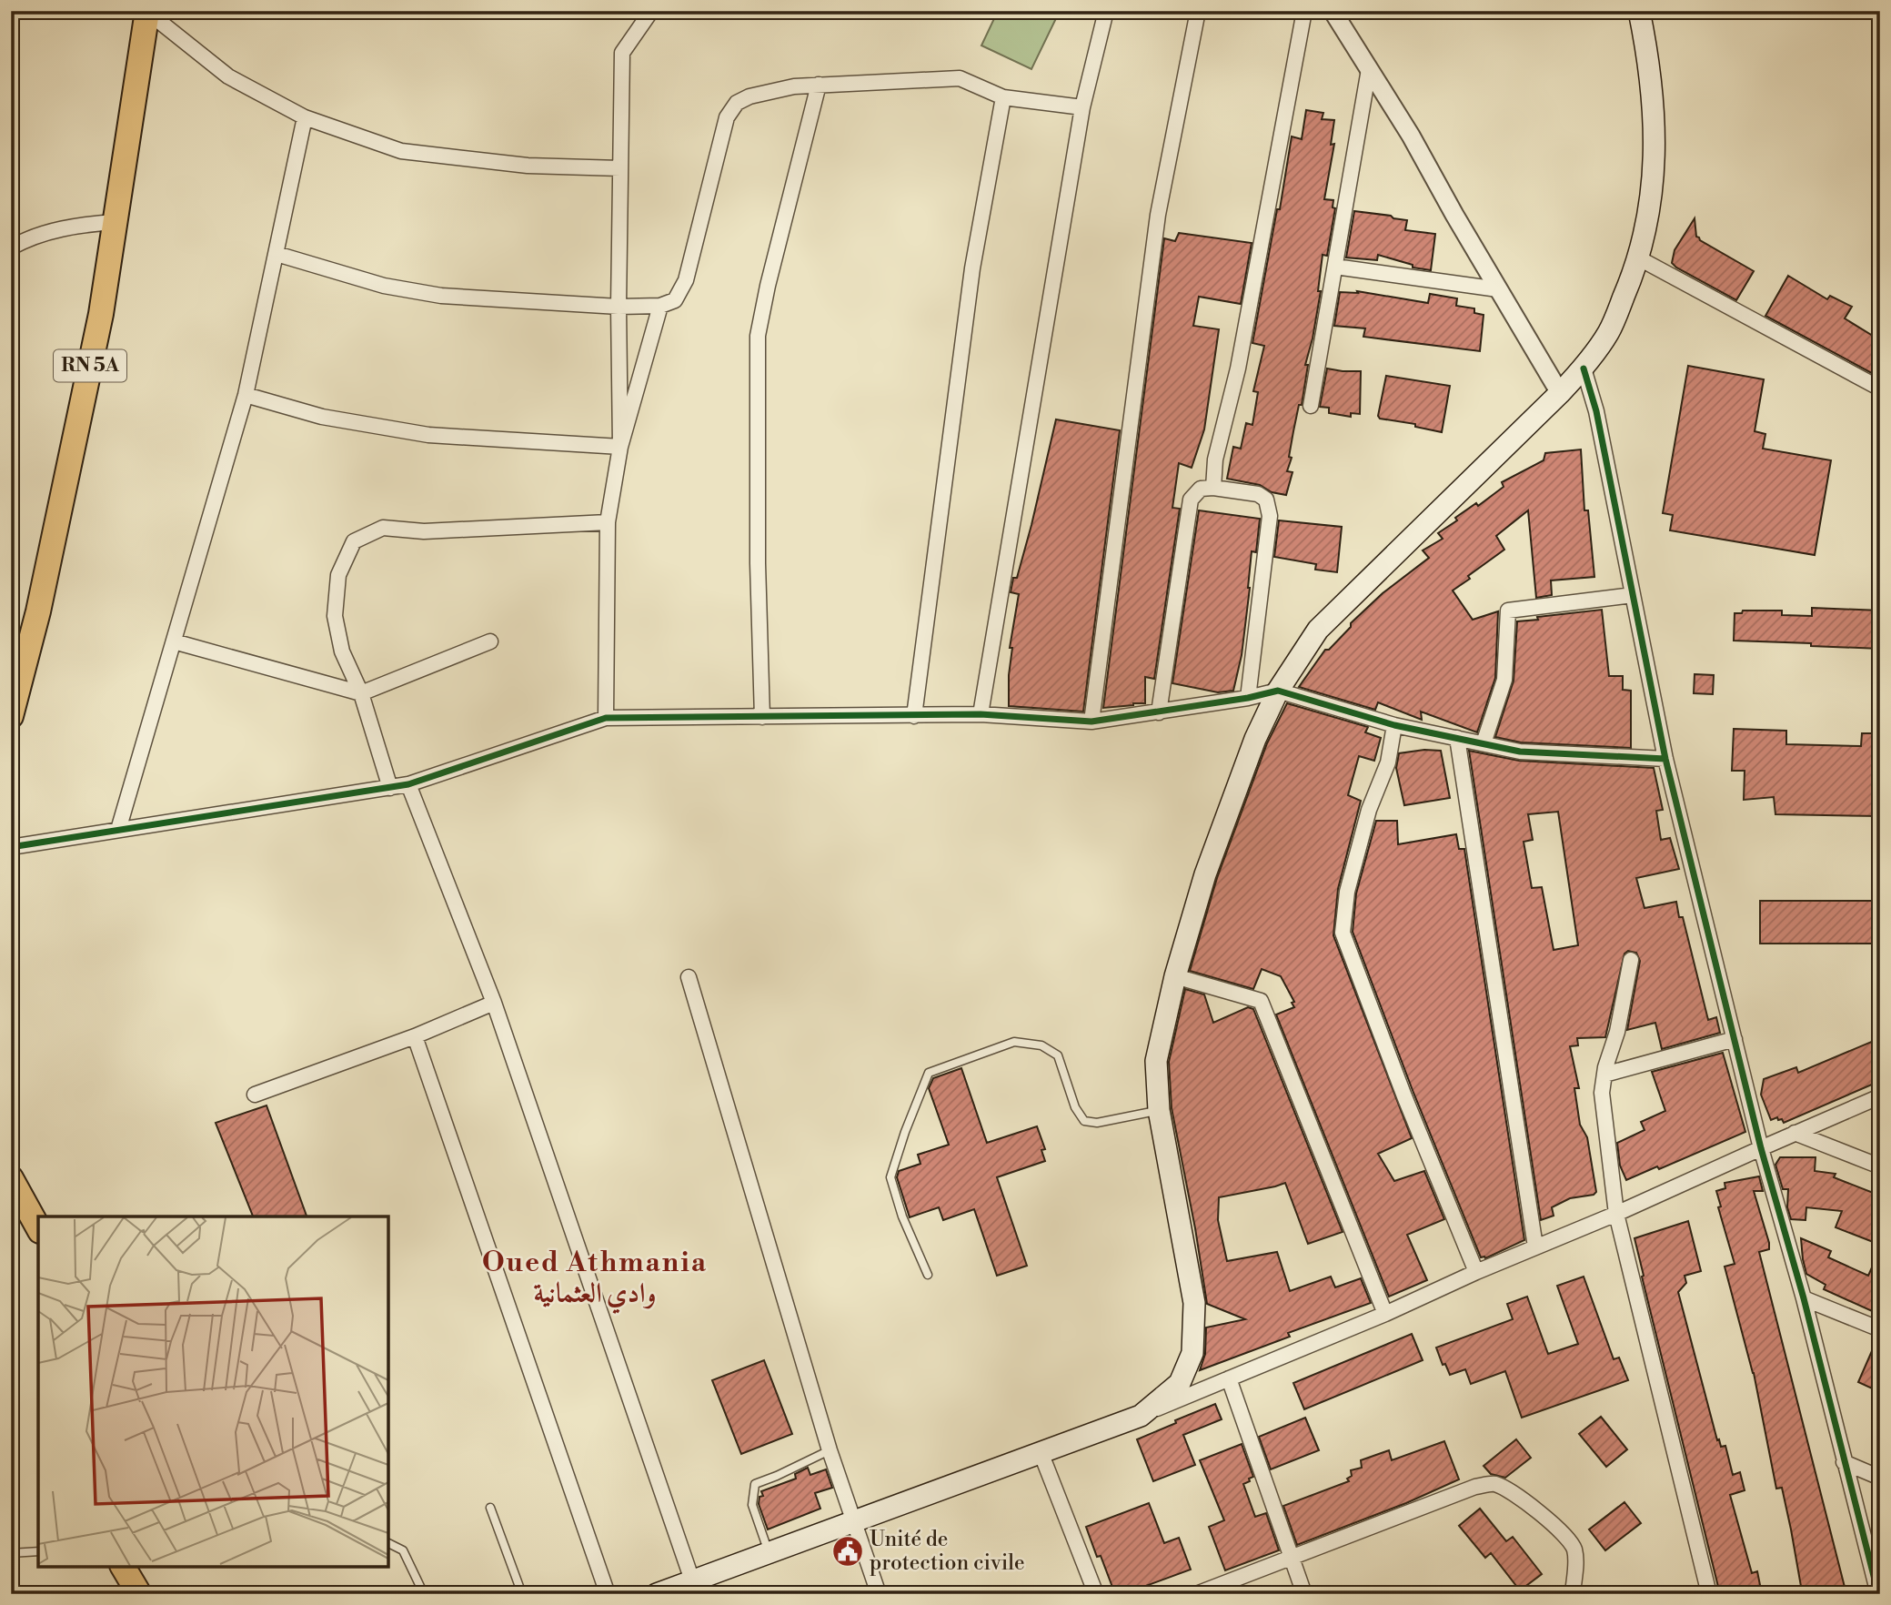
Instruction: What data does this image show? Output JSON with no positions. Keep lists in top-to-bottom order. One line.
{"streets":{"main road":["RN 5A"]},"districts":["Oued Athmania وادي العثمانية"],"places":{"public building":["Unité de protection civile"]}}
